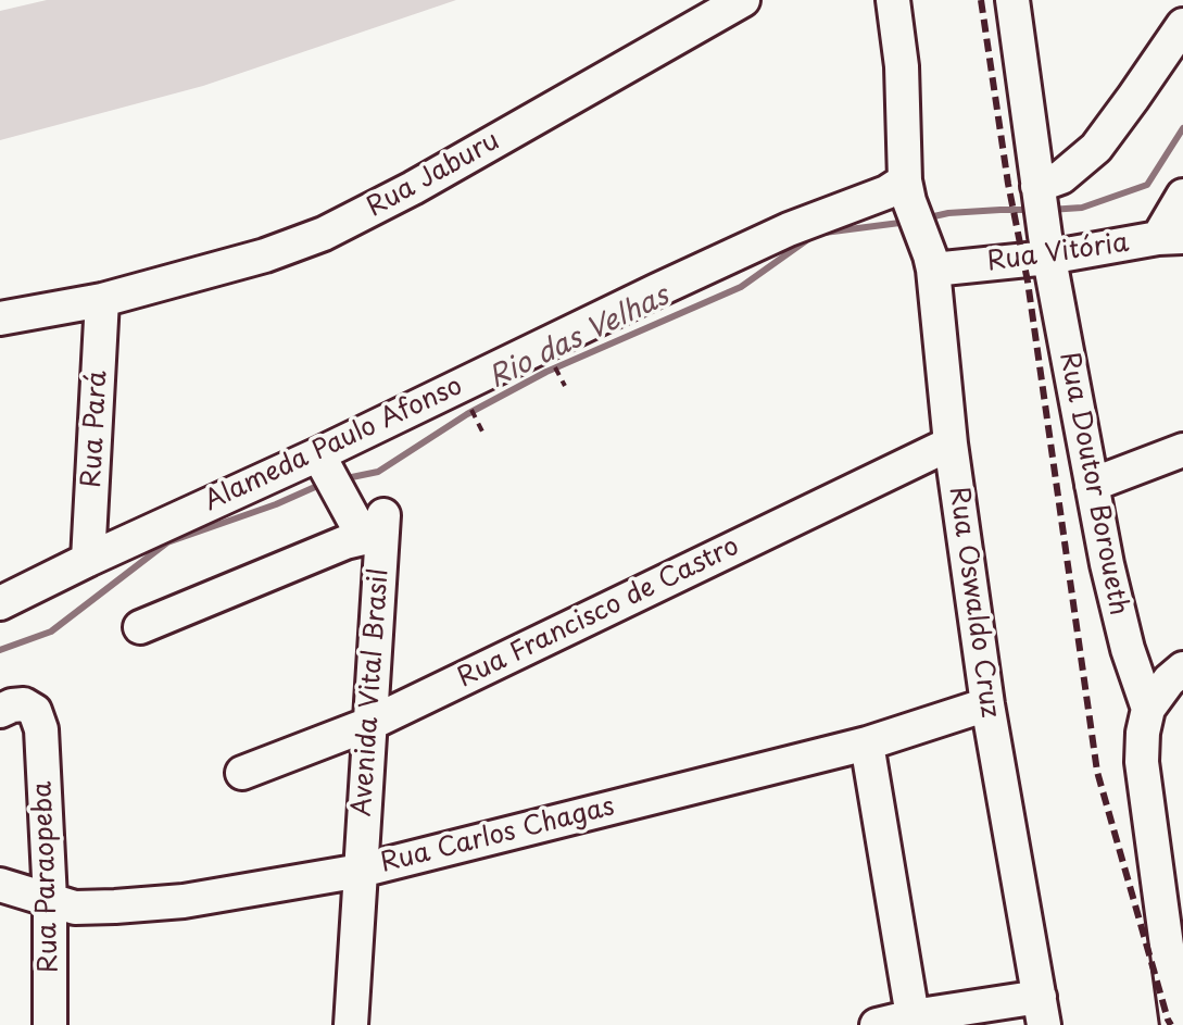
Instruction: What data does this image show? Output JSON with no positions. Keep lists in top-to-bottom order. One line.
{"streets":{"street":["Rua Jaburu","Rua Vitória","Rua Pará","Alameda Paulo Afonso","Rua Doutor Boroueth","Rua Oswaldo Cruz","Rua Francisco de Castro","Avenida Vital Brasil","Rua Carlos Chagas","Rua Paraopeba"]},"crossings":[["Rua Jaburu","Rua Pará"],["Rua Vitória","Rua Doutor Boroueth"],["Rua Vitória","Rua Oswaldo Cruz"],["Rua Pará","Alameda Paulo Afonso"],["Alameda Paulo Afonso","Rua Oswaldo Cruz"],["Alameda Paulo Afonso","Avenida Vital Brasil"],["Rua Oswaldo Cruz","Rua Francisco de Castro"],["Rua Oswaldo Cruz","Rua Carlos Chagas"],["Rua Francisco de Castro","Avenida Vital Brasil"],["Avenida Vital Brasil","Rua Carlos Chagas"],["Rua Carlos Chagas","Rua Paraopeba"]],"water":["Rio das Velhas"]}
